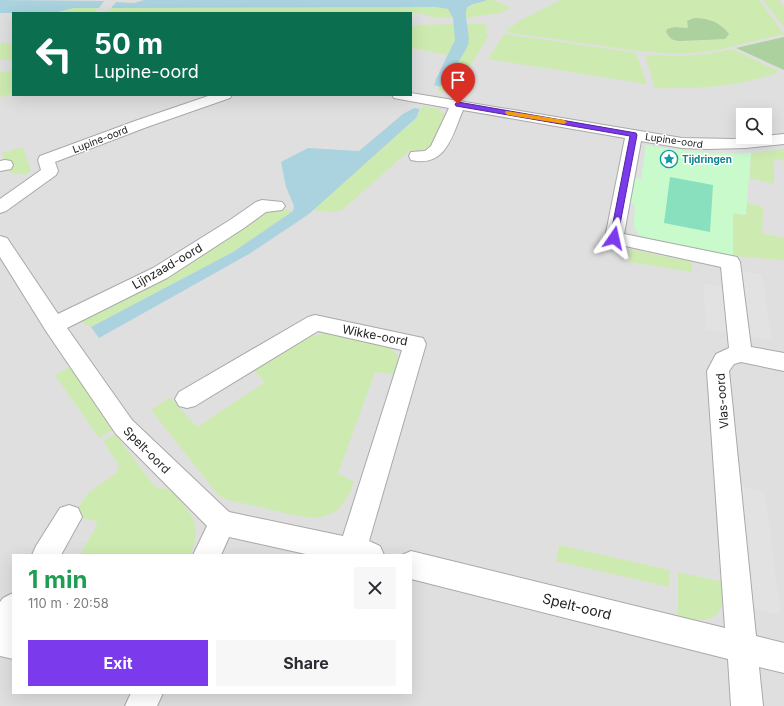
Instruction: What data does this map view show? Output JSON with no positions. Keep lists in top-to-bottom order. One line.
{"streets":{"street":["Lupine-oord","Lijnzaad-oord","Wikke-oord","Vlas-oord","Spelt-oord"]},"crossings":[["Lijnzaad-oord","Spelt-oord"],["Vlas-oord","Spelt-oord"]],"places":{"place":["Tijdringen"]},"page":{"turn":["50 m","Lupine-oord"],"heading":["1 min","110 m · 20:58"],"buttons":["Exit","Share"]}}
